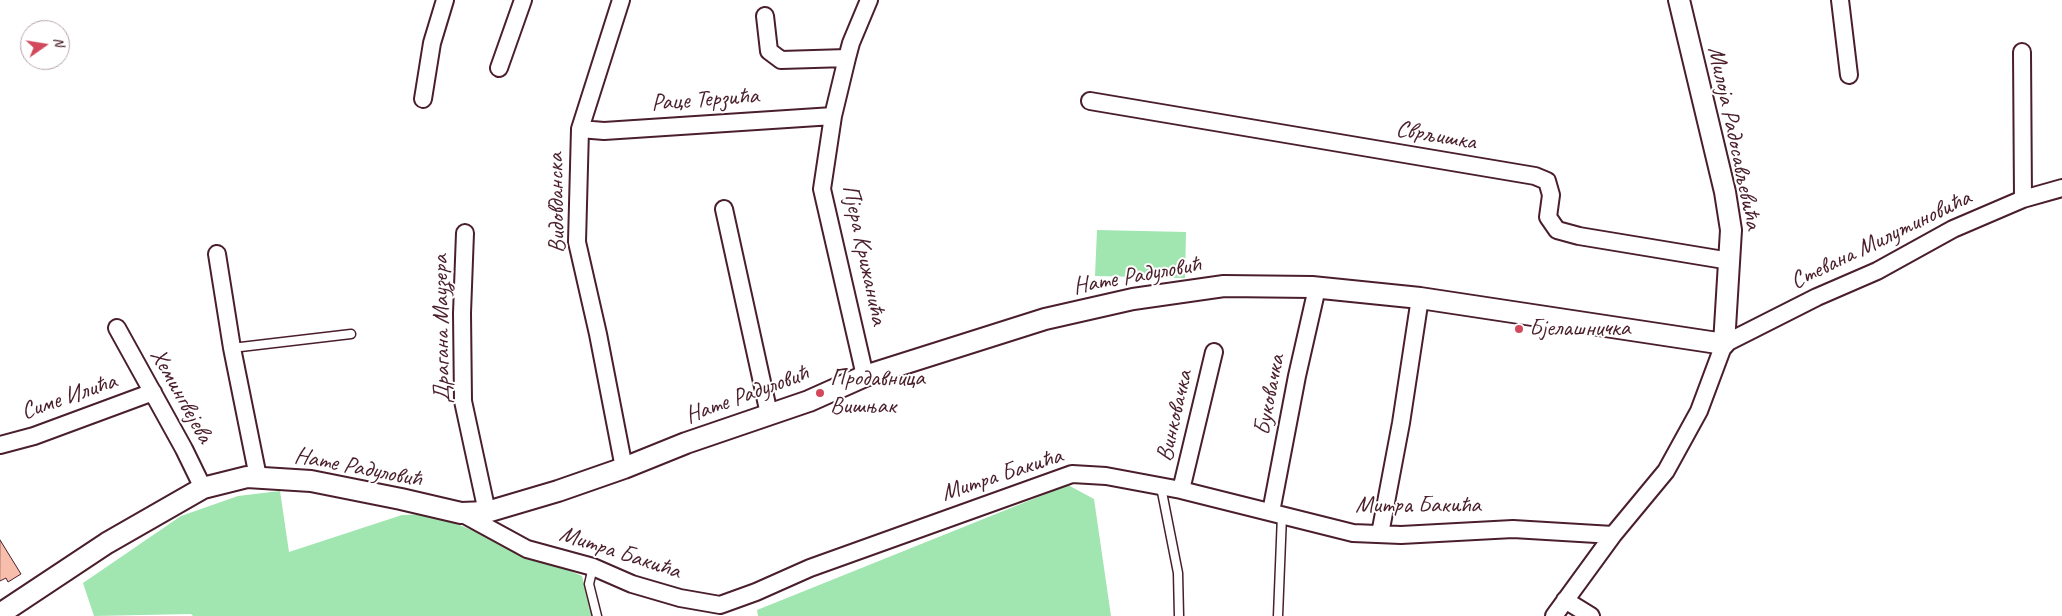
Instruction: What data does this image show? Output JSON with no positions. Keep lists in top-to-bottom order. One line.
{"streets":{"street":["Раце Терзића","Сврљишка","Милоја Радосављевића","Видовданска","Стевана Милутиновића","Пјера Крижанића","Нате Радуловић","Драгана Маузера","Буковачка","Хемингвејева","Симе Илића","Винковачка","Митра Бакића"]},"crossings":[["Раце Терзића","Видовданска"],["Раце Терзића","Пјера Крижанића"],["Сврљишка","Милоја Радосављевића"],["Милоја Радосављевића","Стевана Милутиновића"],["Милоја Радосављевића","Нате Радуловић"],["Милоја Радосављевића","Митра Бакића"],["Видовданска","Нате Радуловић"],["Стевана Милутиновића","Нате Радуловић"],["Пјера Крижанића","Нате Радуловић"],["Нате Радуловић","Драгана Маузера"],["Нате Радуловић","Буковачка"],["Нате Радуловић","Хемингвејева"],["Нате Радуловић","Митра Бакића"],["Буковачка","Митра Бакића"],["Хемингвејева","Симе Илића"],["Винковачка","Митра Бакића"]],"places":["Бјелашничка","Продавница Вишњак"],"north":"right"}
